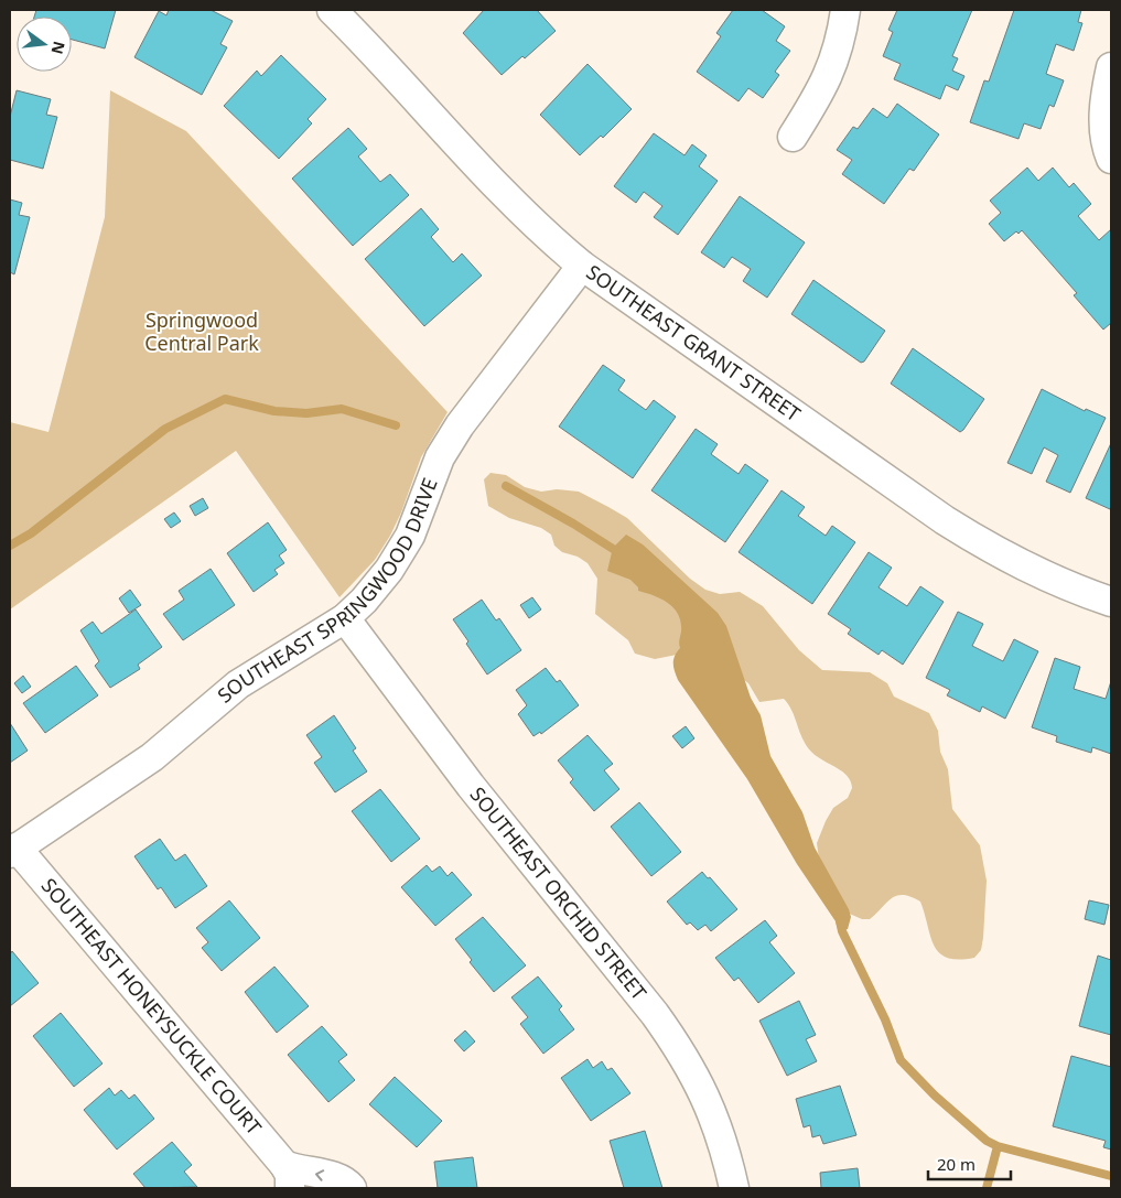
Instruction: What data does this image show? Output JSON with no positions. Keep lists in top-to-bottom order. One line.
{"streets":{"street":["SOUTHEAST GRANT STREET","SOUTHEAST SPRINGWOOD DRIVE","SOUTHEAST ORCHID STREET","SOUTHEAST HONEYSUCKLE COURT"]},"crossings":[["SOUTHEAST GRANT STREET","SOUTHEAST SPRINGWOOD DRIVE"],["SOUTHEAST SPRINGWOOD DRIVE","SOUTHEAST ORCHID STREET"],["SOUTHEAST SPRINGWOOD DRIVE","SOUTHEAST HONEYSUCKLE COURT"]],"parks":["Springwood Central Park"],"scale_bar":"20 m","north":"right"}
